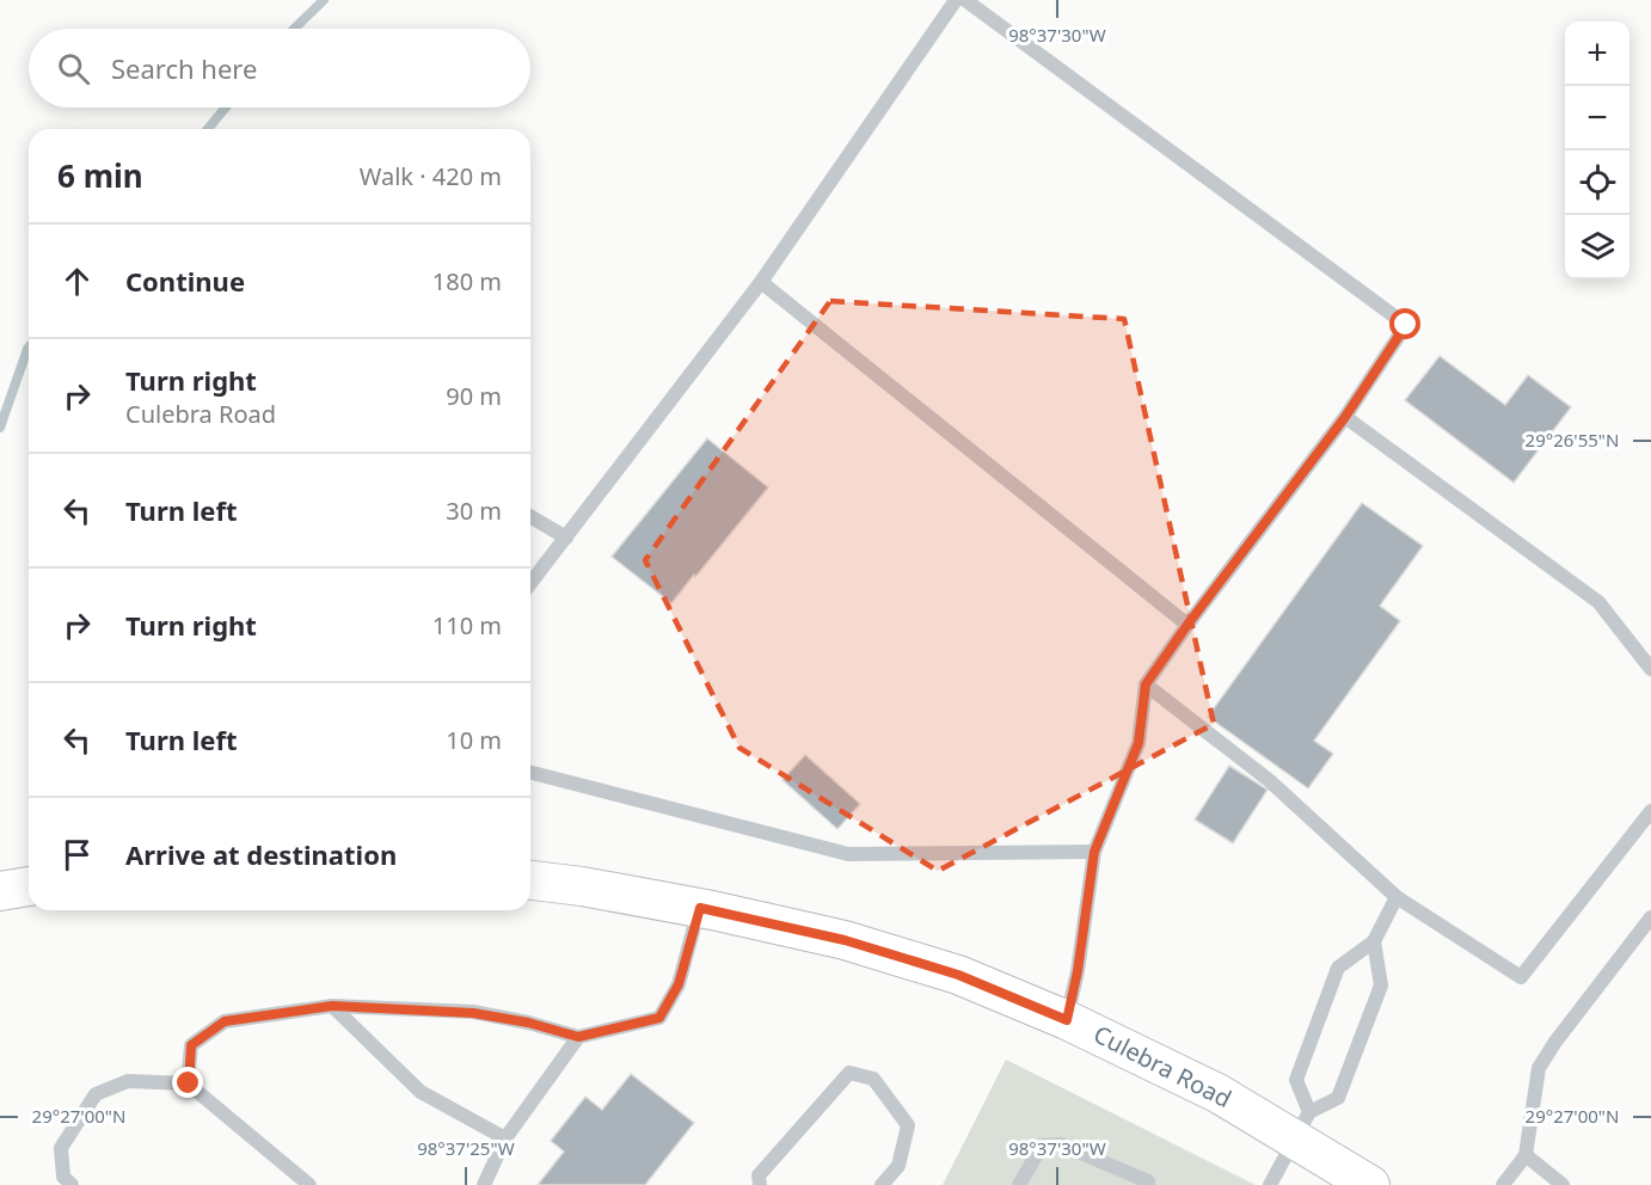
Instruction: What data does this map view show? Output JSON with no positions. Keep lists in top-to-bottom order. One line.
{"streets":{"main road":["Culebra Road"]},"page":{"map_buttons":["+","−"],"search":"Search here","heading":["6 min","Walk · 420 m"],"list":[["Continue","180 m"],["Turn right","Culebra Road","90 m"],["Turn left","30 m"],["Turn right","110 m"],["Turn left","10 m"],"Arrive at destination"]},"coordinates":["98°37'30\"W","29°26'55\"N","29°27'00\"N","98°37'25\"W"]}
